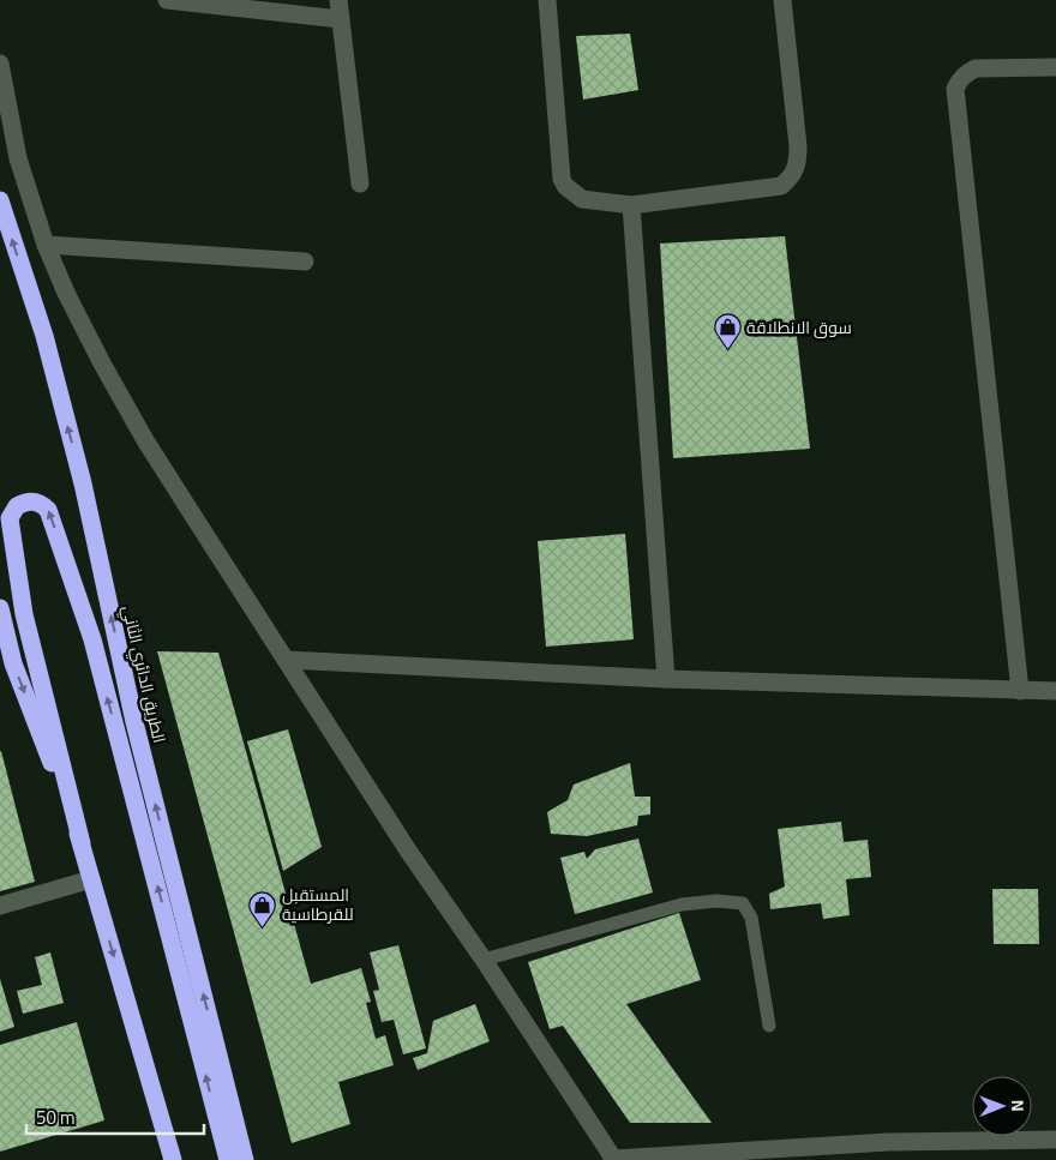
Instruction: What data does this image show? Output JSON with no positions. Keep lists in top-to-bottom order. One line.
{"streets":{"highway":["الطريق الدائري الثاني"]},"places":{"shop":["سوق الانطلاقة","المستقبل للقرطاسية"]},"scale_bar":"50 m","north":"right"}
